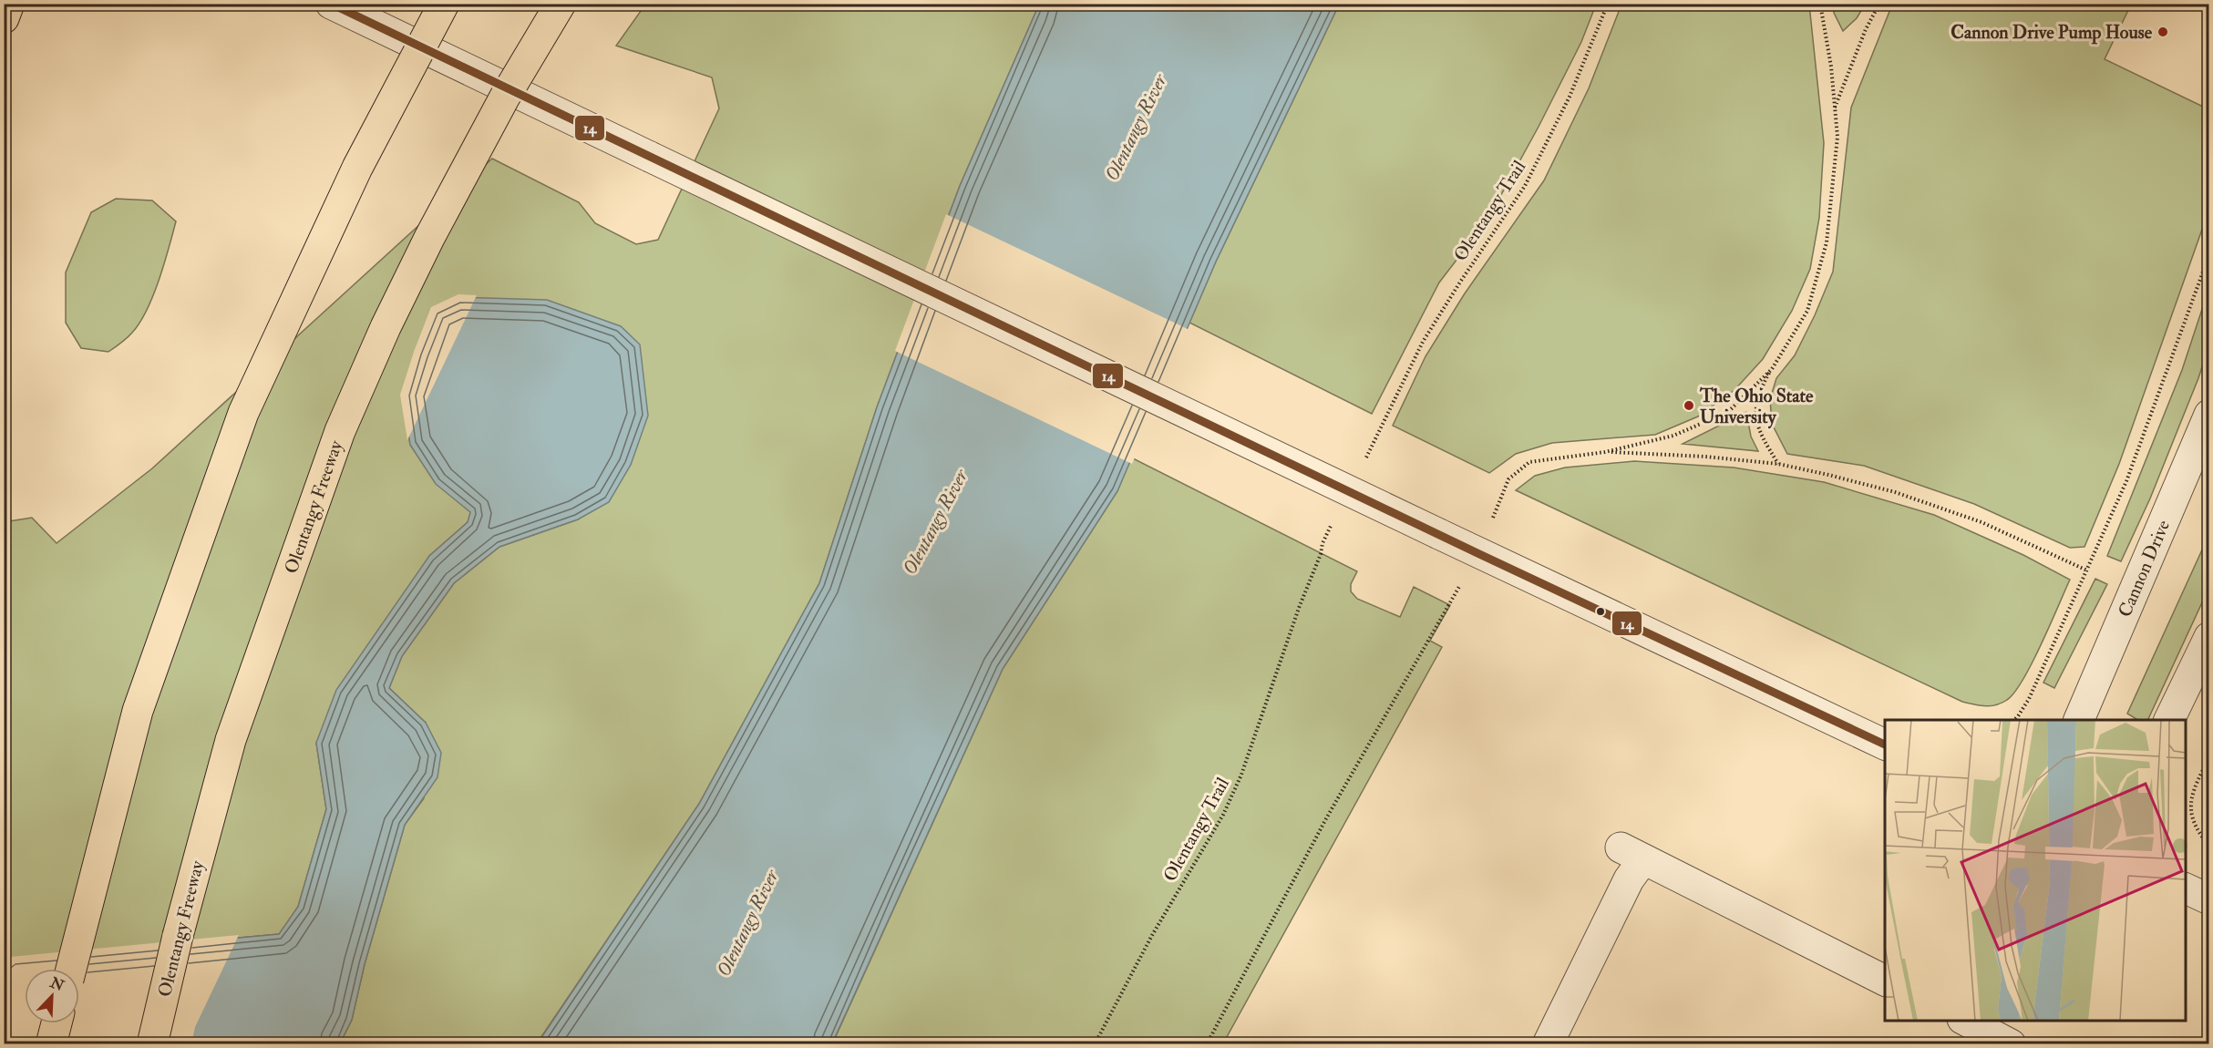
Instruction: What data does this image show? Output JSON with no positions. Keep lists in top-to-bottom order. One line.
{"streets":{"main road":["Olentangy Freeway"],"street":["Cannon Drive"],"path":["Olentangy Trail"]},"water":["Olentangy River"],"places":["Cannon Drive Pump House","The Ohio State University"],"lines":["transit line 14"],"north":"top right"}
